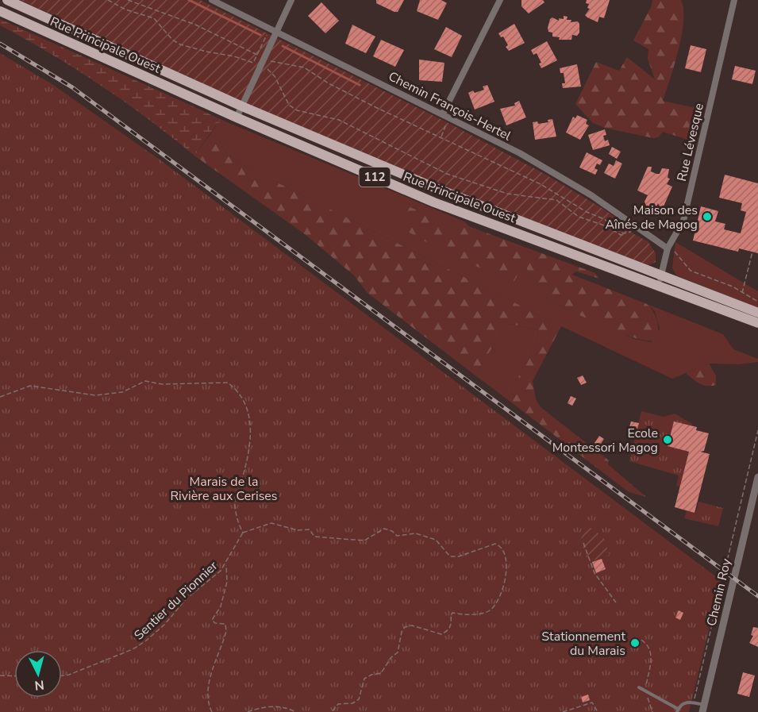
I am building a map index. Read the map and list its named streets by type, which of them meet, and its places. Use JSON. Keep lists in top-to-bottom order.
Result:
{
  "streets": {
    "main road": ["Rue Principale Ouest", "112"],
    "street": ["Chemin François-Hertel", "Rue Lévesque", "Chemin Roy"],
    "path": ["Sentier du Pionnier"]
  },
  "crossings": [
    ["Rue Principale Ouest", "Rue Lévesque"],
    ["Chemin François-Hertel", "Rue Lévesque"]
  ],
  "parks": ["Marais de la Rivière aux Cerises"],
  "places": ["Maison des Aînés de Magog", "Ecole Montessori Magog", "Stationnement du Marais"],
  "north": "bottom"
}
